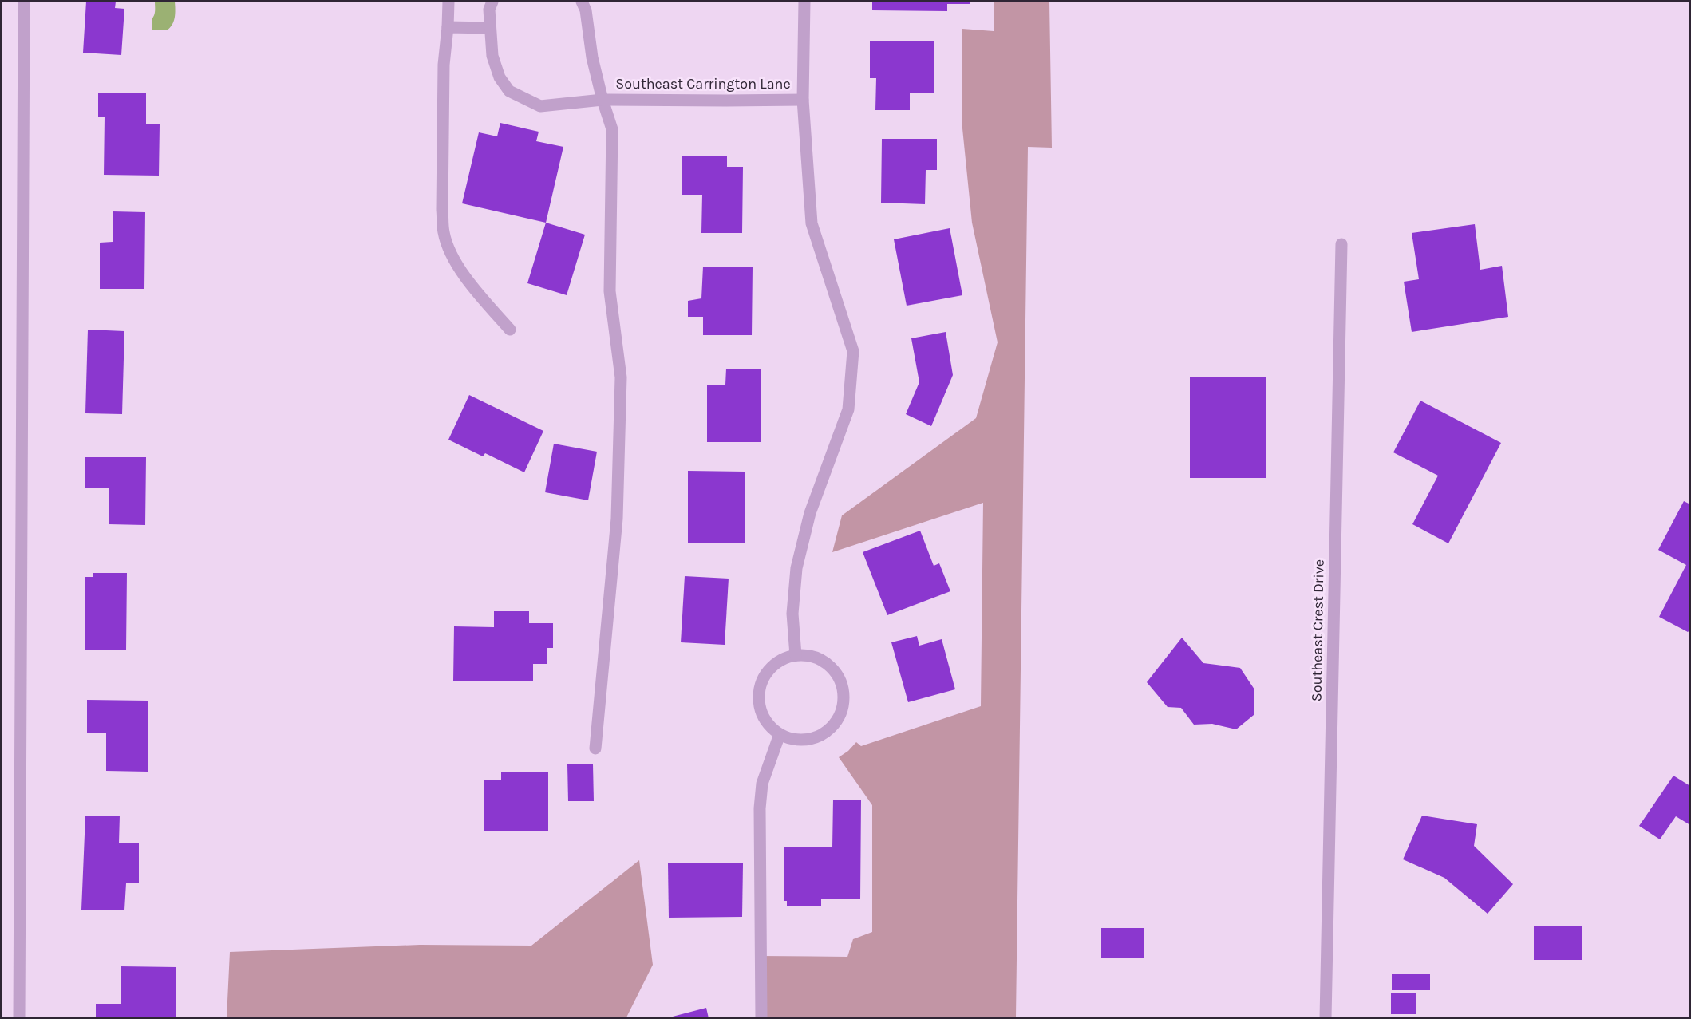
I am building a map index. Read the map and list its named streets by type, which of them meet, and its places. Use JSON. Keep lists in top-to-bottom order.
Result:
{
  "streets": {
    "street": ["Southeast Carrington Lane", "Southeast Crest Drive"]
  }
}
